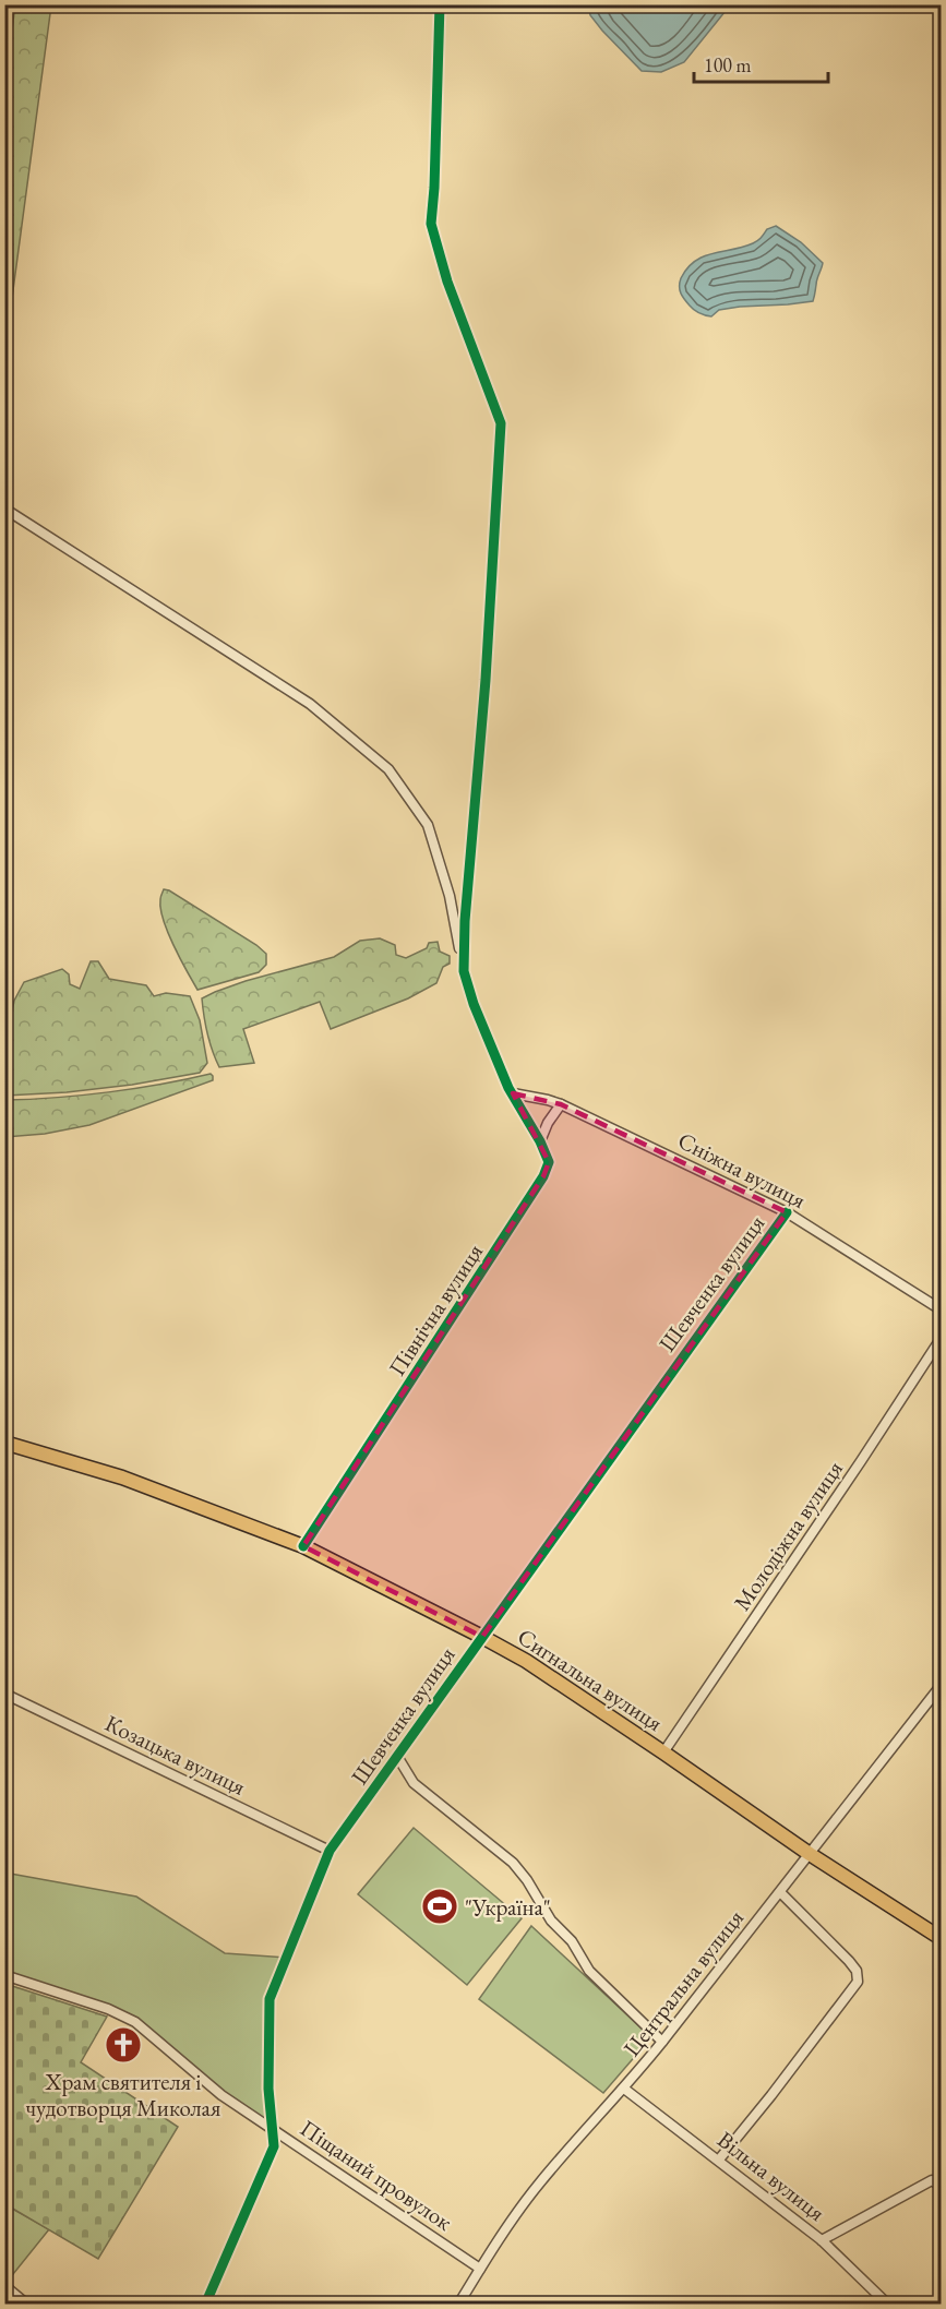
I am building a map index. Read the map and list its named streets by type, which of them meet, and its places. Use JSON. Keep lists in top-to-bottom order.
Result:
{
  "streets": {
    "main road": ["Сигнальна вулиця"],
    "street": [
      "Сніжна вулиця",
      "Шевченка вулиця",
      "Північна вулиця",
      "Молодіжна вулиця",
      "Козацька вулиця",
      "Центральна вулиця",
      "Піщаний провулок",
      "Вільна вулиця"
    ]
  },
  "crossings": [
    ["Сніжна вулиця", "Шевченка вулиця"],
    ["Сніжна вулиця", "Північна вулиця"],
    ["Шевченка вулиця", "Сигнальна вулиця"],
    ["Шевченка вулиця", "Козацька вулиця"],
    ["Шевченка вулиця", "Піщаний провулок"],
    ["Північна вулиця", "Сигнальна вулиця"],
    ["Молодіжна вулиця", "Сигнальна вулиця"],
    ["Сигнальна вулиця", "Центральна вулиця"],
    ["Центральна вулиця", "Піщаний провулок"],
    ["Центральна вулиця", "Вільна вулиця"]
  ],
  "places": {
    "sports": ["\"Україна\""],
    "church": ["Храм святителя і чудотворця Миколая"]
  },
  "scale_bar": "100 m"
}
